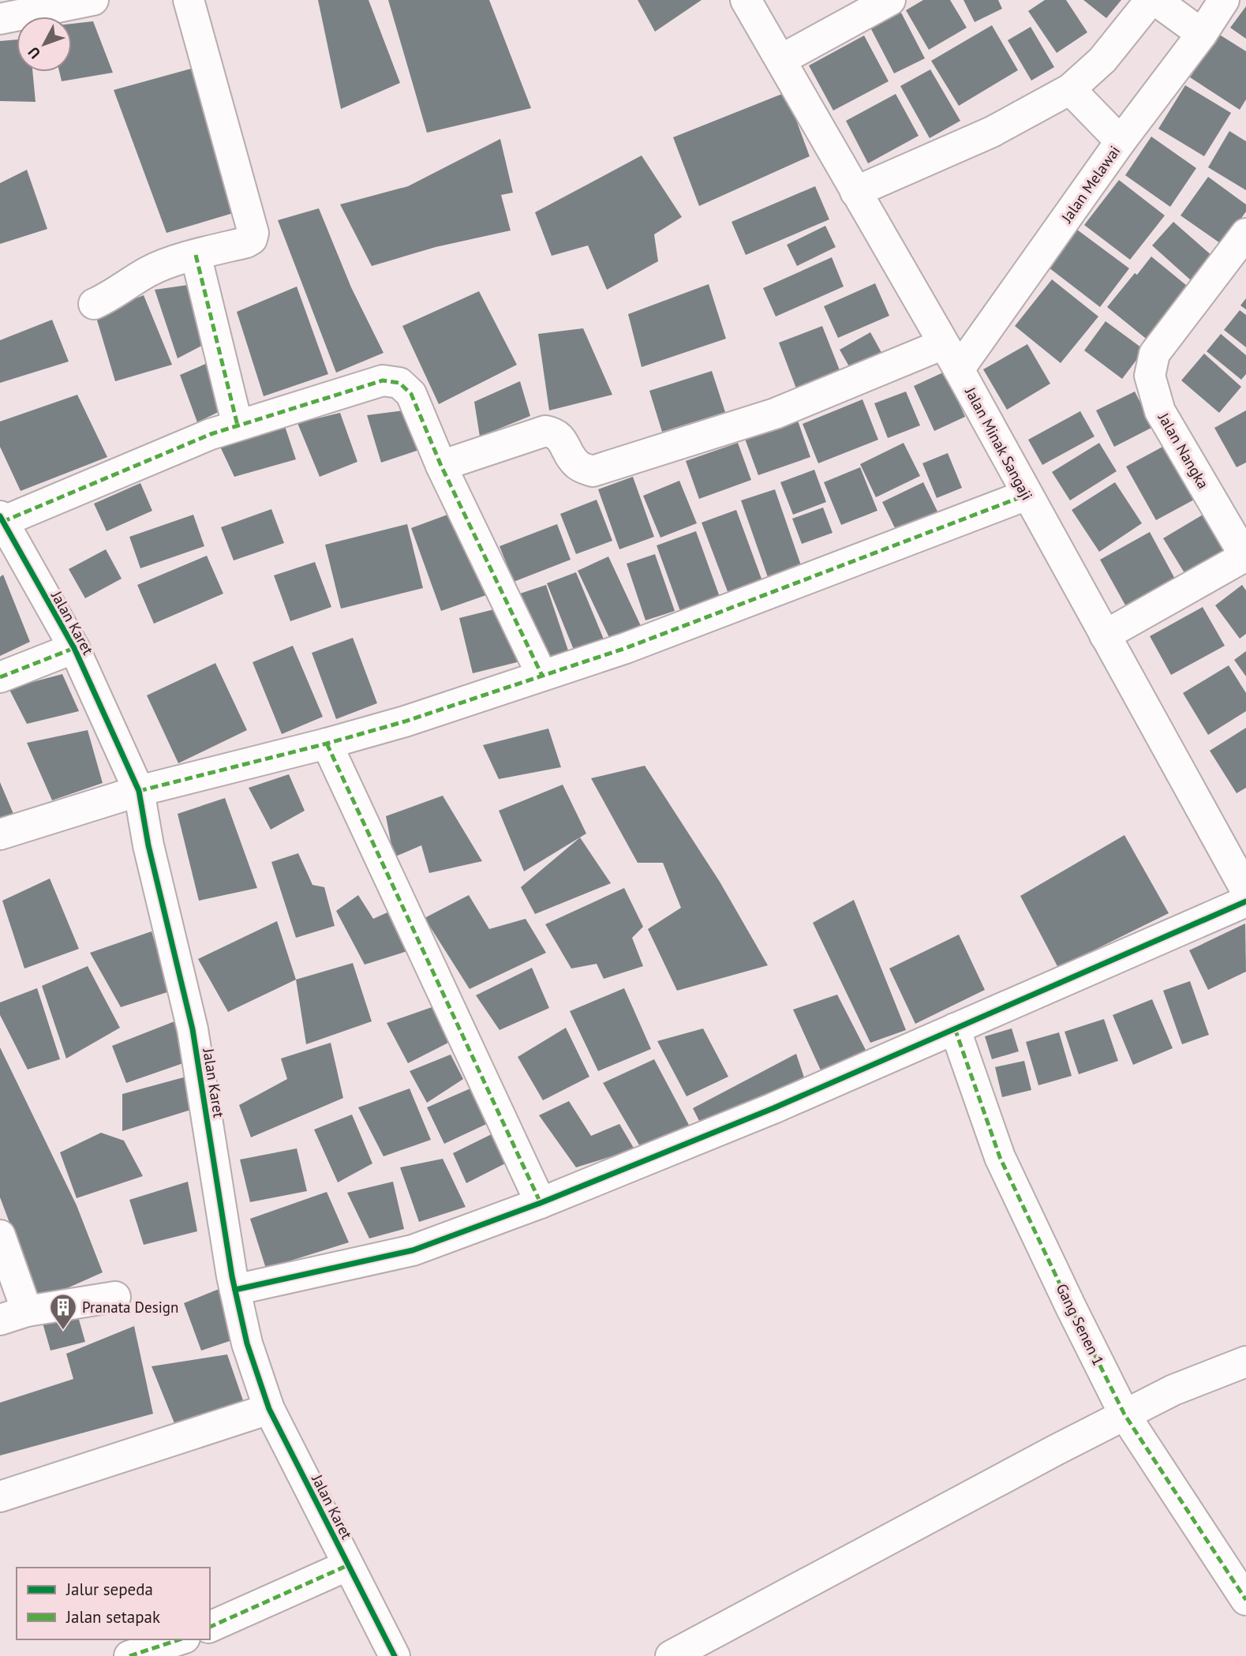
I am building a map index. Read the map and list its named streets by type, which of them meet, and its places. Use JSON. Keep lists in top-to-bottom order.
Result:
{
  "streets": {
    "street": [
      "Jalan Melawai",
      "Jalan Minak Sangaji",
      "Jalan Nangka",
      "Jalan Karet",
      "Gang Senen 1"
    ]
  },
  "crossings": [
    ["Jalan Melawai", "Jalan Minak Sangaji"]
  ],
  "places": {
    "building": ["Pranata Design"]
  },
  "legend": ["Jalur sepeda", "Jalan setapak"],
  "north": "bottom left"
}
